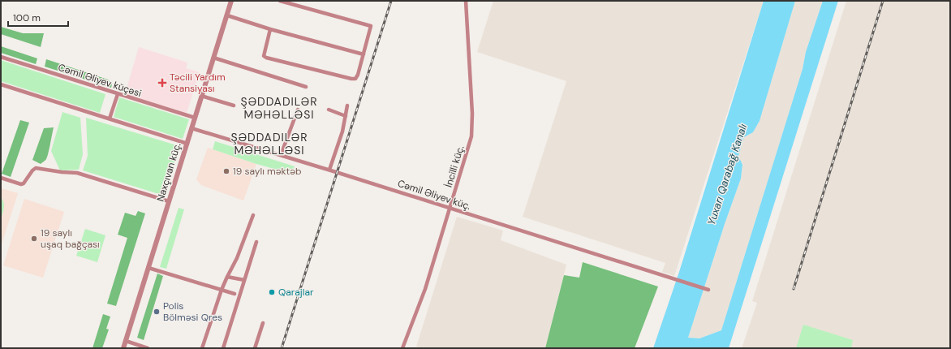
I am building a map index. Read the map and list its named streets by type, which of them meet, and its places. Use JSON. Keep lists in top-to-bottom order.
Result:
{
  "streets": {
    "street": [
      "Cəmil Əliyev küçəsi",
      "İncilli küç.",
      "Naxçıvan küç.",
      "Cəmil Əliyev küç."
    ]
  },
  "crossings": [
    ["Cəmil Əliyev küçəsi", "Naxçıvan küç."],
    ["İncilli küç.", "Cəmil Əliyev küç."],
    ["Naxçıvan küç.", "Cəmil Əliyev küç."]
  ],
  "districts": ["ŞƏDDADILƏR MƏHƏLLƏSI", "ŞƏDDADILƏR MƏHƏLLƏSI"],
  "water": ["Yuxarı Qarabağ Kanalı"],
  "places": {
    "health": ["Təcili Yardım Stansiyası"],
    "other": [
      "19 saylı məktəb",
      "19 saylı uşaq bağçası",
      "Qarajlar",
      "Polis Bölməsi Qres"
    ]
  },
  "scale_bar": "100 m"
}
